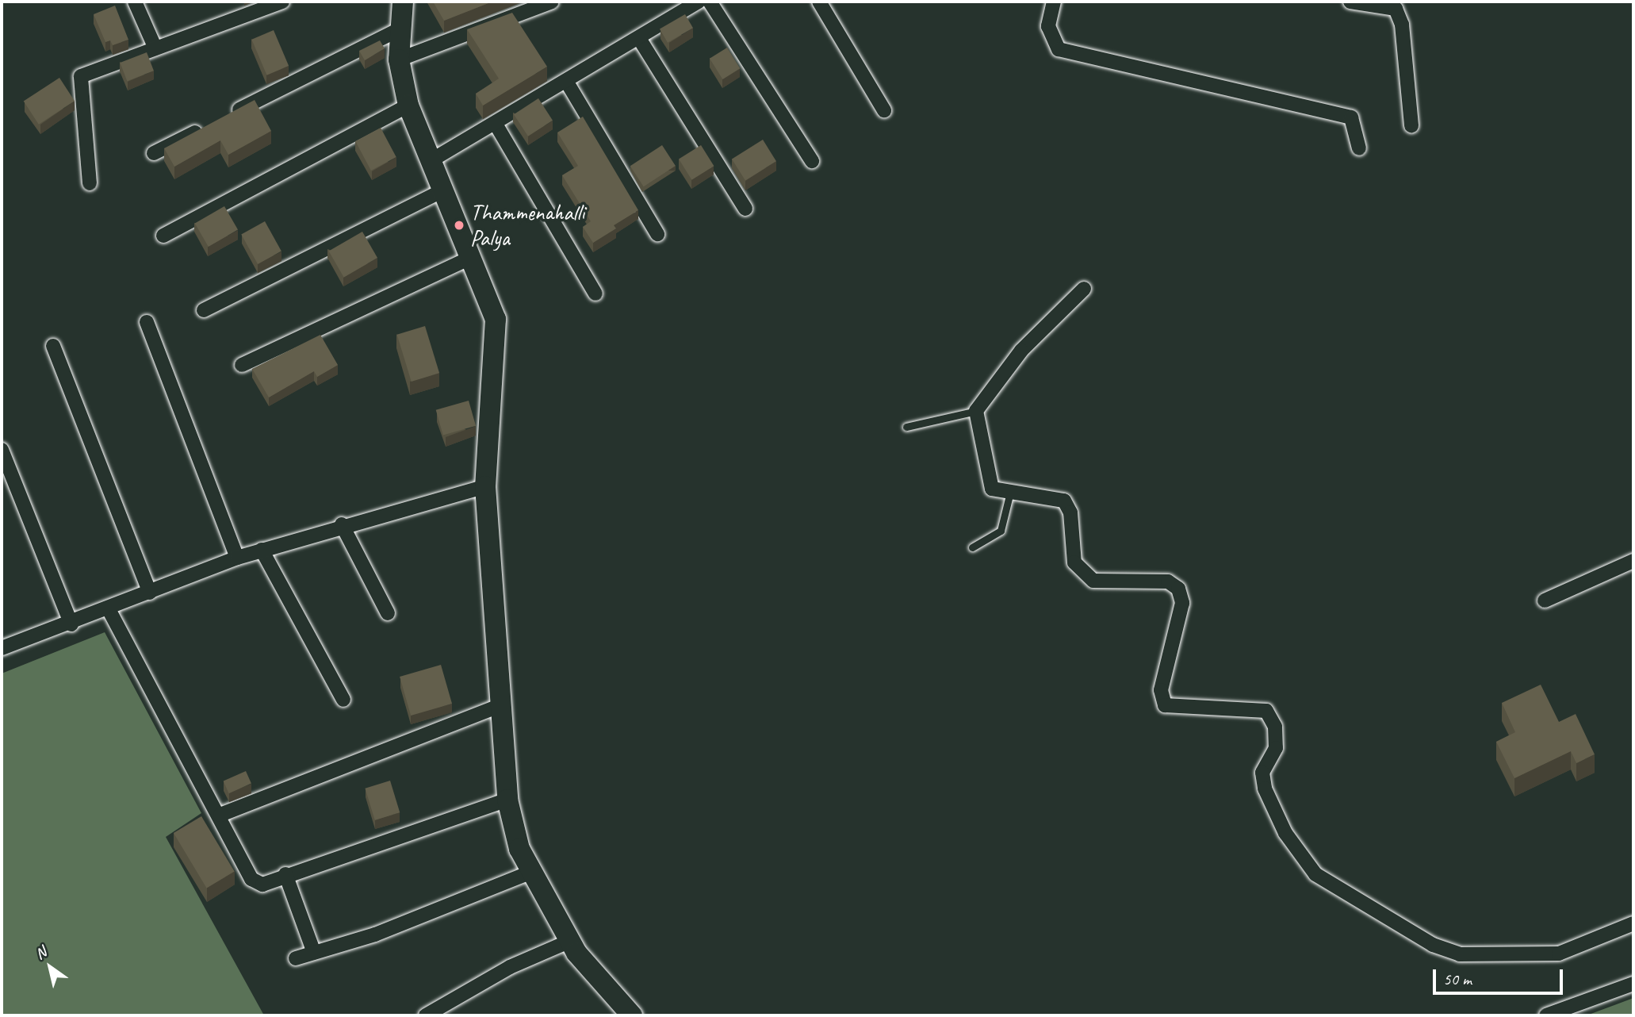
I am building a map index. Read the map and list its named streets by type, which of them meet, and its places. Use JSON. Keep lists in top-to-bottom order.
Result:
{
  "places": ["Thammenahalli Palya"],
  "scale_bar": "50 m",
  "north": "top left"
}
